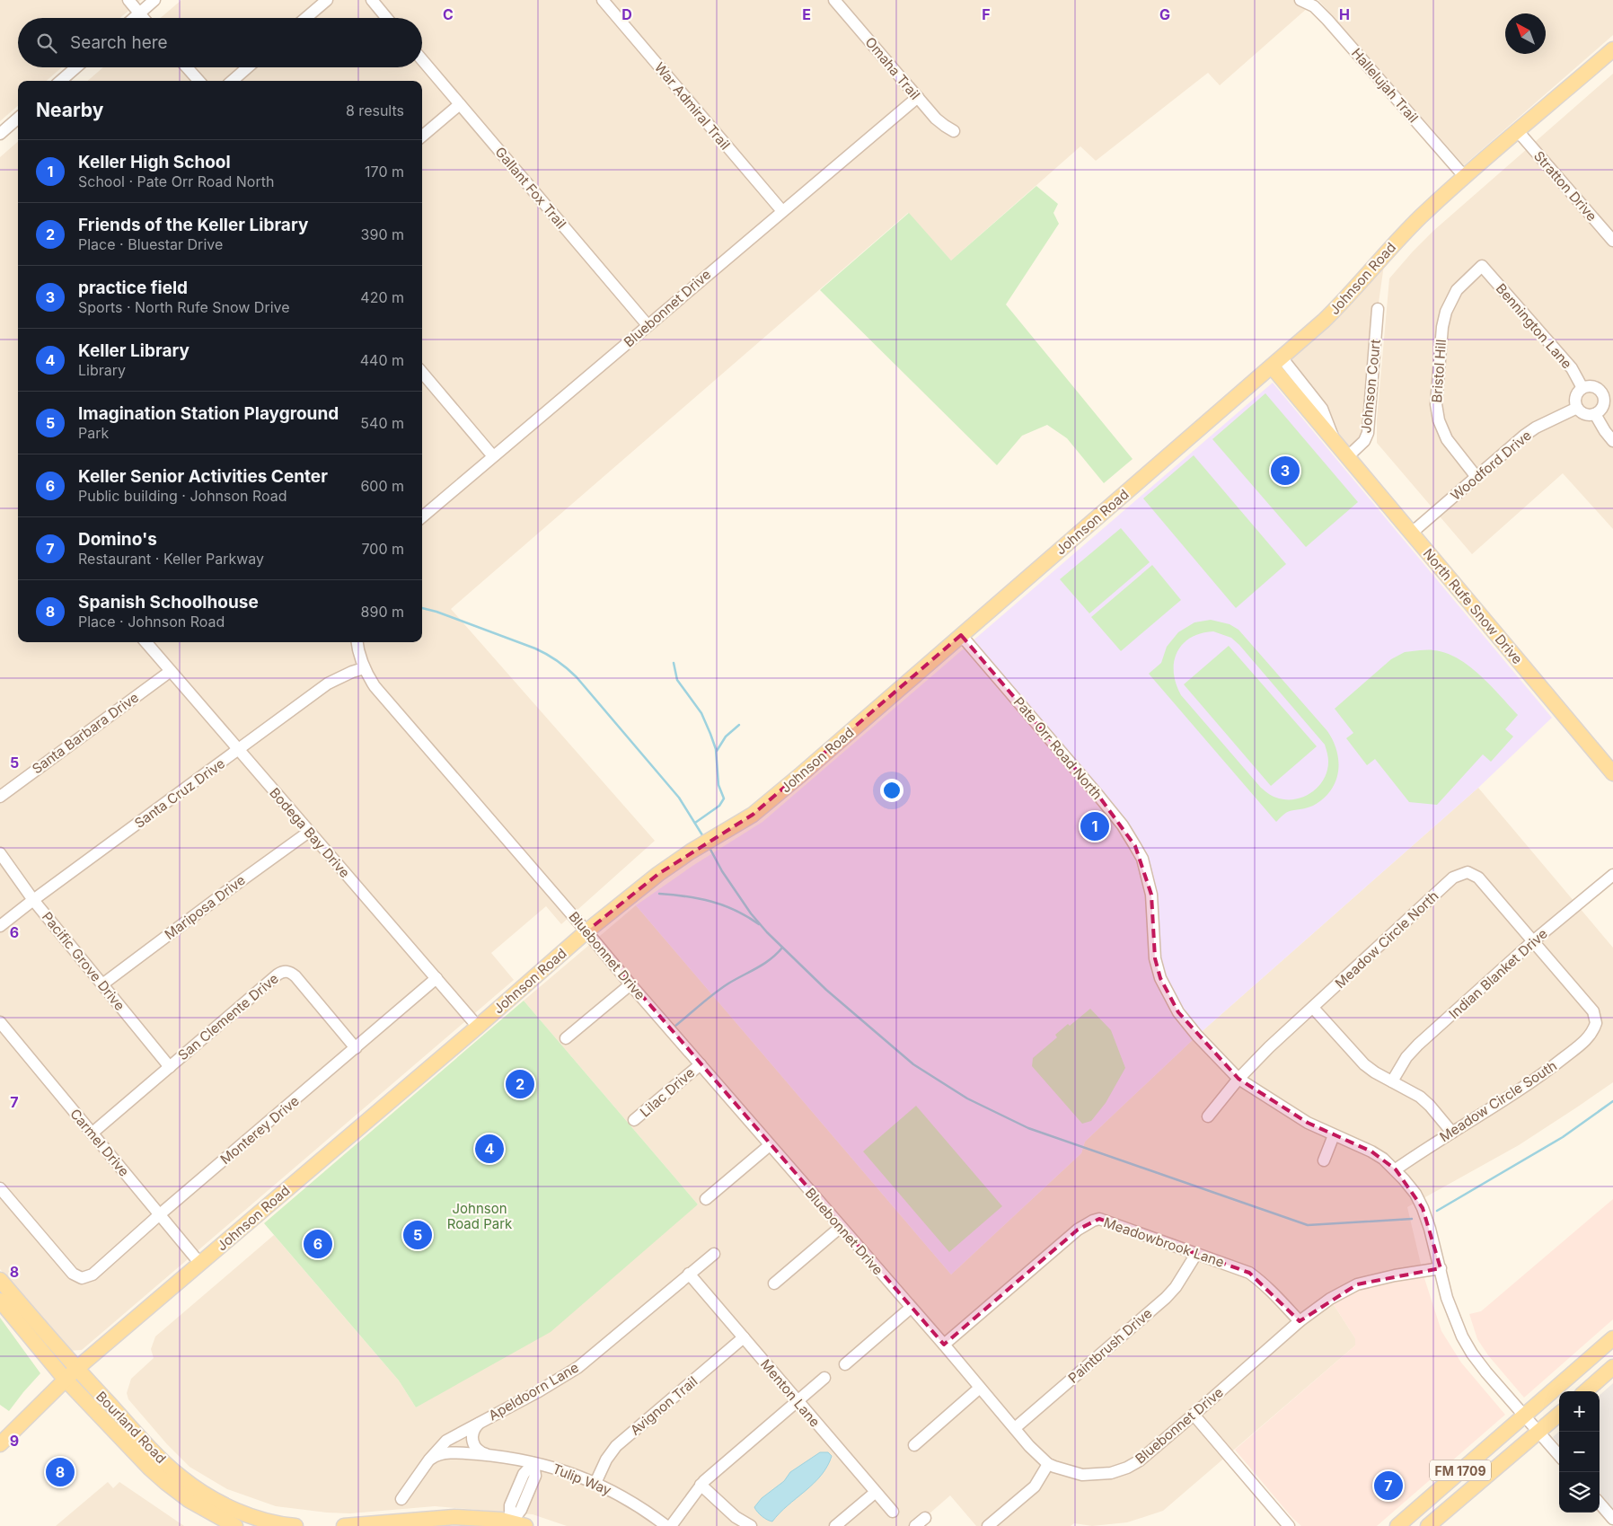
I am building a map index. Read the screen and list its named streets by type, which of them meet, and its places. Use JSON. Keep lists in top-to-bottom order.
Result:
{
  "streets": {
    "main road": [
      "Johnson Road",
      "North Rufe Snow Drive",
      "Bourland Road",
      "FM 1709"
    ],
    "street": [
      "Omaha Trail",
      "Hallelujah Trail",
      "War Admiral Trail",
      "Stratton Drive",
      "Gallant Fox Trail",
      "Bluebonnet Drive",
      "Bennington Lane",
      "Bristol Hill",
      "Johnson Court",
      "Woodford Drive",
      "Santa Barbara Drive",
      "Pate Orr Road North",
      "Santa Cruz Drive",
      "Bodega Bay Drive",
      "Mariposa Drive",
      "Meadow Circle North",
      "Pacific Grove Drive",
      "Indian Blanket Drive",
      "San Clemente Drive",
      "Lilac Drive",
      "Meadow Circle South",
      "Monterey Drive",
      "Carmel Drive",
      "Meadowbrook Lane",
      "Paintbrush Drive",
      "Apeldoorn Lane",
      "Menton Lane",
      "Avignon Trail",
      "Tulip Way"
    ]
  },
  "crossings": [
    ["Omaha Trail", "Bluebonnet Drive"],
    ["Hallelujah Trail", "Johnson Road"],
    ["War Admiral Trail", "Bluebonnet Drive"],
    ["Stratton Drive", "Johnson Road"],
    ["Gallant Fox Trail", "Bluebonnet Drive"],
    ["Johnson Road", "Bluebonnet Drive"],
    ["Johnson Road", "North Rufe Snow Drive"],
    ["Johnson Road", "Pate Orr Road North"],
    ["Johnson Road", "Bodega Bay Drive"],
    ["Johnson Road", "Carmel Drive"],
    ["Johnson Road", "Bourland Road"],
    ["Bluebonnet Drive", "Pate Orr Road North"],
    ["Bluebonnet Drive", "Santa Cruz Drive"],
    ["Bluebonnet Drive", "Lilac Drive"],
    ["Bluebonnet Drive", "Meadowbrook Lane"],
    ["Bluebonnet Drive", "Paintbrush Drive"],
    ["Bennington Lane", "Bristol Hill"],
    ["Bennington Lane", "Woodford Drive"],
    ["Bristol Hill", "Woodford Drive"],
    ["Johnson Court", "North Rufe Snow Drive"],
    ["Woodford Drive", "North Rufe Snow Drive"],
    ["Santa Barbara Drive", "Bodega Bay Drive"],
    ["Pate Orr Road North", "Meadow Circle North"],
    ["Pate Orr Road North", "Meadow Circle South"],
    ["Pate Orr Road North", "FM 1709"],
    ["Santa Cruz Drive", "Bodega Bay Drive"],
    ["Santa Cruz Drive", "Pacific Grove Drive"],
    ["Bodega Bay Drive", "Mariposa Drive"],
    ["Bodega Bay Drive", "Monterey Drive"],
    ["Mariposa Drive", "Pacific Grove Drive"],
    ["Meadow Circle North", "Indian Blanket Drive"],
    ["Meadow Circle North", "Meadow Circle South"],
    ["Pacific Grove Drive", "San Clemente Drive"],
    ["Indian Blanket Drive", "Meadow Circle South"],
    ["San Clemente Drive", "Monterey Drive"],
    ["San Clemente Drive", "Carmel Drive"],
    ["Monterey Drive", "Carmel Drive"],
    ["Meadowbrook Lane", "Paintbrush Drive"],
    ["Apeldoorn Lane", "Menton Lane"],
    ["Apeldoorn Lane", "Tulip Way"],
    ["Menton Lane", "Avignon Trail"],
    ["Avignon Trail", "Tulip Way"]
  ],
  "parks": ["Johnson Road Park"],
  "north": "top left",
  "page": {
    "search": "Search here",
    "heading": ["Nearby", "8 results"],
    "list": [
      {
        "mark": "1",
        "name": "Keller High School",
        "note": "School · Pate Orr Road North",
        "value": "170 m"
      },
      {
        "mark": "2",
        "name": "Friends of the Keller Library",
        "note": "Place · Bluestar Drive",
        "value": "390 m"
      },
      {
        "mark": "3",
        "name": "practice field",
        "note": "Sports · North Rufe Snow Drive",
        "value": "420 m"
      },
      {
        "mark": "4",
        "name": "Keller Library",
        "note": "Library",
        "value": "440 m"
      },
      {
        "mark": "5",
        "name": "Imagination Station Playground",
        "note": "Park",
        "value": "540 m"
      },
      {
        "mark": "6",
        "name": "Keller Senior Activities Center",
        "note": "Public building · Johnson Road",
        "value": "600 m"
      },
      {
        "mark": "7",
        "name": "Domino's",
        "note": "Restaurant · Keller Parkway",
        "value": "700 m"
      },
      {
        "mark": "8",
        "name": "Spanish Schoolhouse",
        "note": "Place · Johnson Road",
        "value": "890 m"
      }
    ],
    "pins": [
      "3",
      "1",
      "2",
      "4",
      "5",
      "6",
      "8",
      "7"
    ],
    "map_buttons": ["+", "−"]
  },
  "grid": {
    "columns": [
      "C",
      "D",
      "E",
      "F",
      "G",
      "H"
    ],
    "rows": [
      "5",
      "6",
      "7",
      "8",
      "9"
    ]
  }
}
